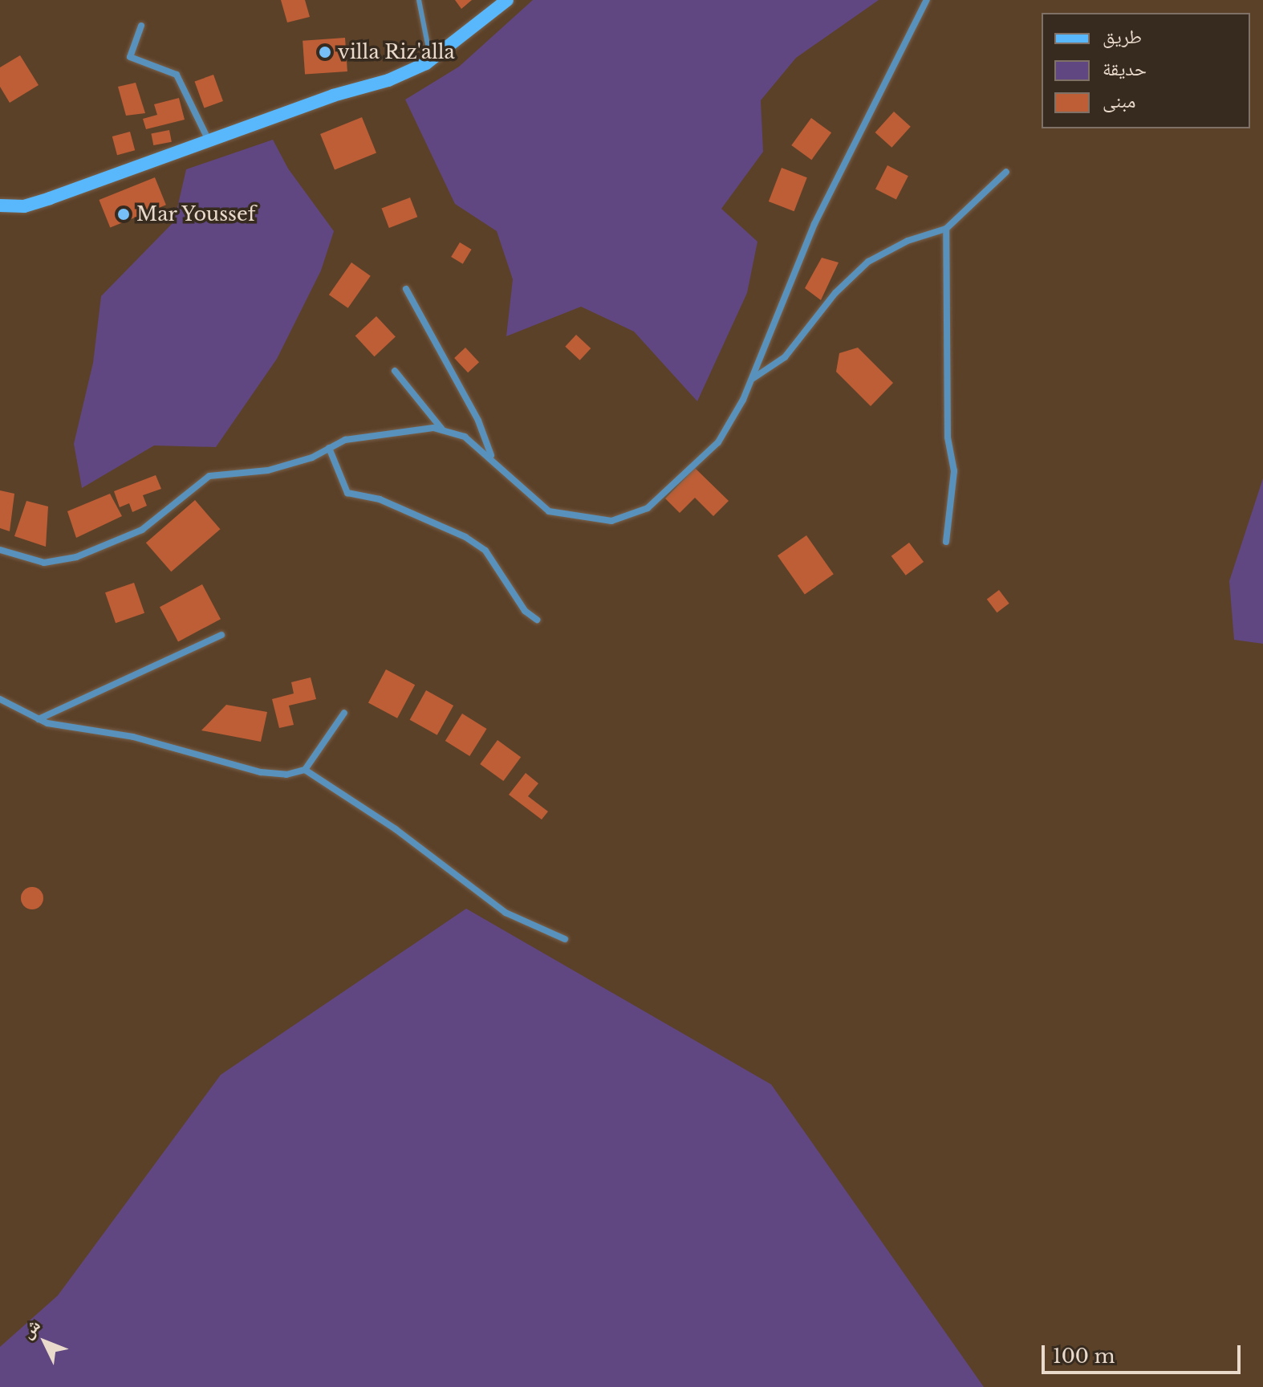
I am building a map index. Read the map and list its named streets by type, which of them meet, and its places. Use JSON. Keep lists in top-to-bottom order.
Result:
{
  "places": ["villa Riz'alla", "Mar Youssef"],
  "legend": ["طريق", "حديقة", "مبنى"],
  "scale_bar": "100 m",
  "north": "top left"
}
